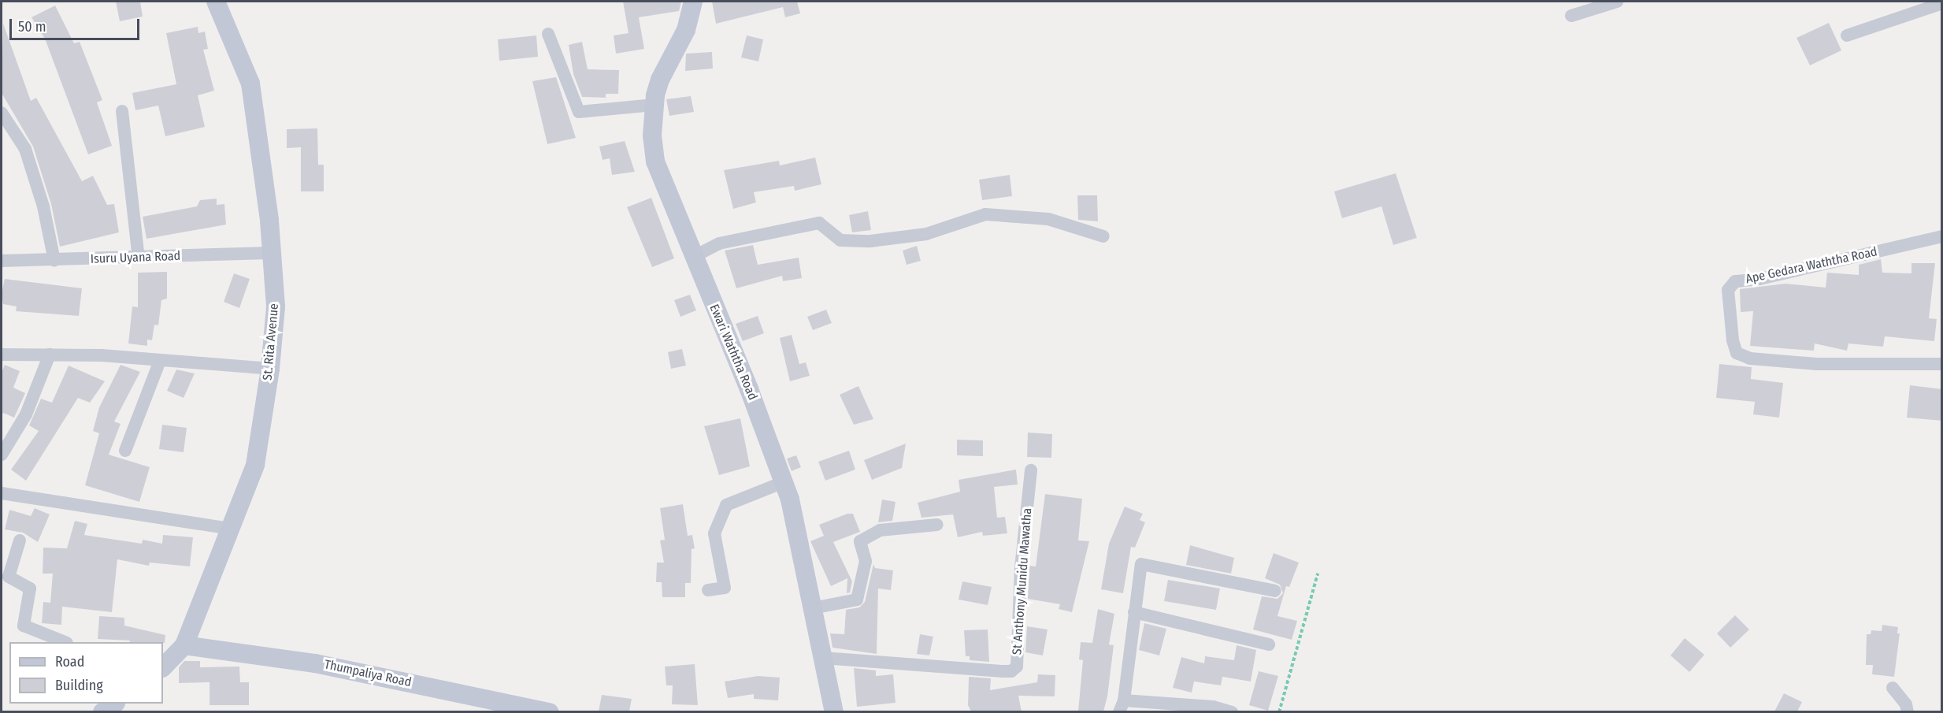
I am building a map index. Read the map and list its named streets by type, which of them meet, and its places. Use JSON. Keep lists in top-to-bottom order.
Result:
{
  "streets": {
    "street": [
      "Isuru Uyana Road",
      "Ape Gedara Waththa Road",
      "St. Rita Avenue",
      "Ewari Waththa Road",
      "St Anthony Munidu Mawatha",
      "Thumpaliya Road"
    ]
  },
  "crossings": [
    ["Isuru Uyana Road", "St. Rita Avenue"],
    ["St. Rita Avenue", "Thumpaliya Road"],
    ["Ewari Waththa Road", "St Anthony Munidu Mawatha"]
  ],
  "legend": ["Road", "Building"],
  "scale_bar": "50 m"
}
